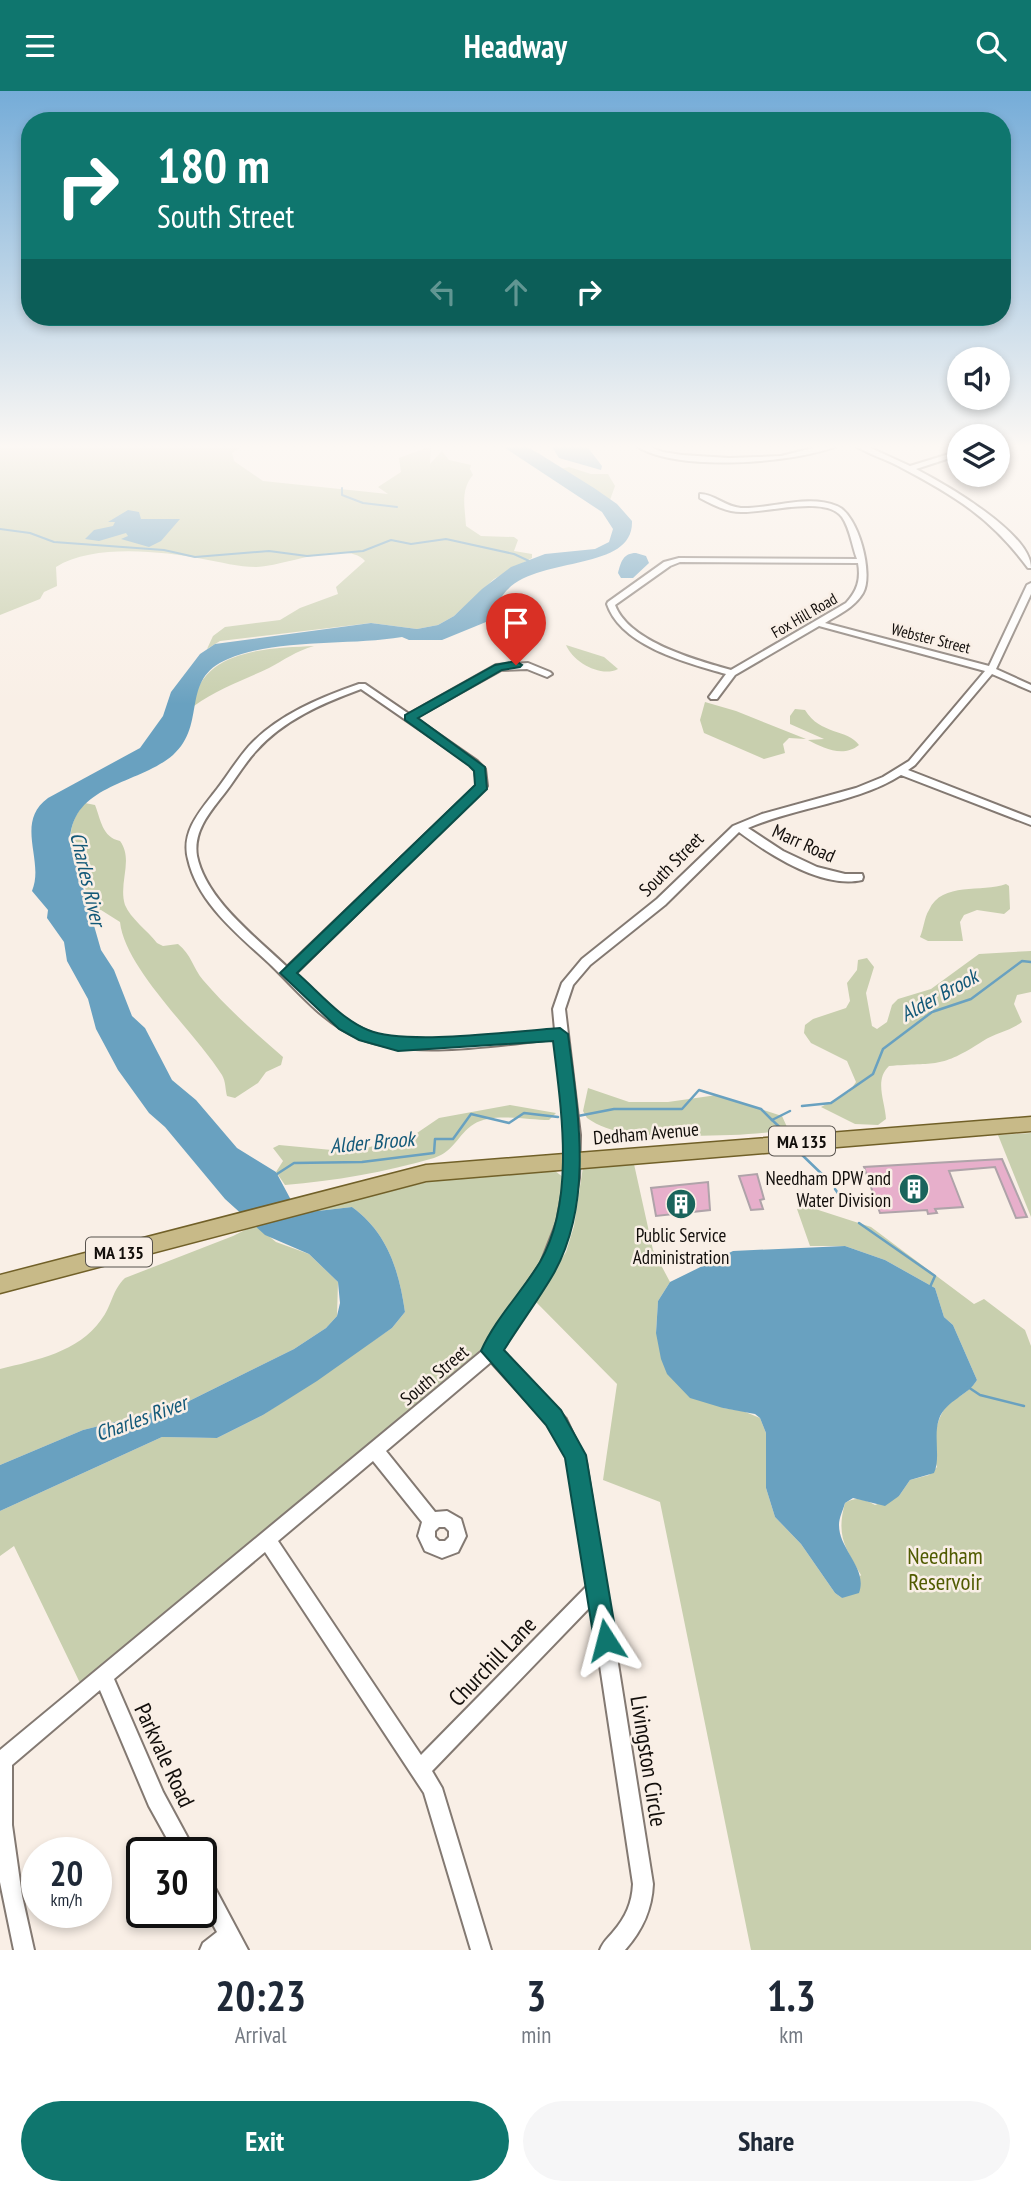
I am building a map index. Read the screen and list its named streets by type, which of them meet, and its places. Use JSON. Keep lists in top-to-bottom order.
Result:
{
  "streets": {
    "main road": ["Dedham Avenue", "MA 135"],
    "street": [
      "Fox Hill Road",
      "Webster Street",
      "Marr Road",
      "South Street",
      "Churchill Lane",
      "Parkvale Road",
      "Livingston Circle"
    ]
  },
  "crossings": [
    ["Fox Hill Road", "Webster Street"],
    ["Webster Street", "South Street"],
    ["Marr Road", "South Street"],
    ["South Street", "Dedham Avenue"],
    ["South Street", "Parkvale Road"],
    ["South Street", "Livingston Circle"],
    ["Churchill Lane", "Livingston Circle"]
  ],
  "water": ["Charles River", "Alder Brook"],
  "parks": ["Needham Reservoir"],
  "places": {
    "building": ["Needham DPW and Water Division", "Public Service Administration"]
  },
  "page": {
    "header": "Headway",
    "turn": ["180 m", "South Street"],
    "speed": "20 km/h",
    "limit": "30",
    "eta": [
      "20:23",
      "Arrival",
      "3",
      "min",
      "1.3",
      "km"
    ],
    "buttons": ["Exit", "Share"]
  }
}
